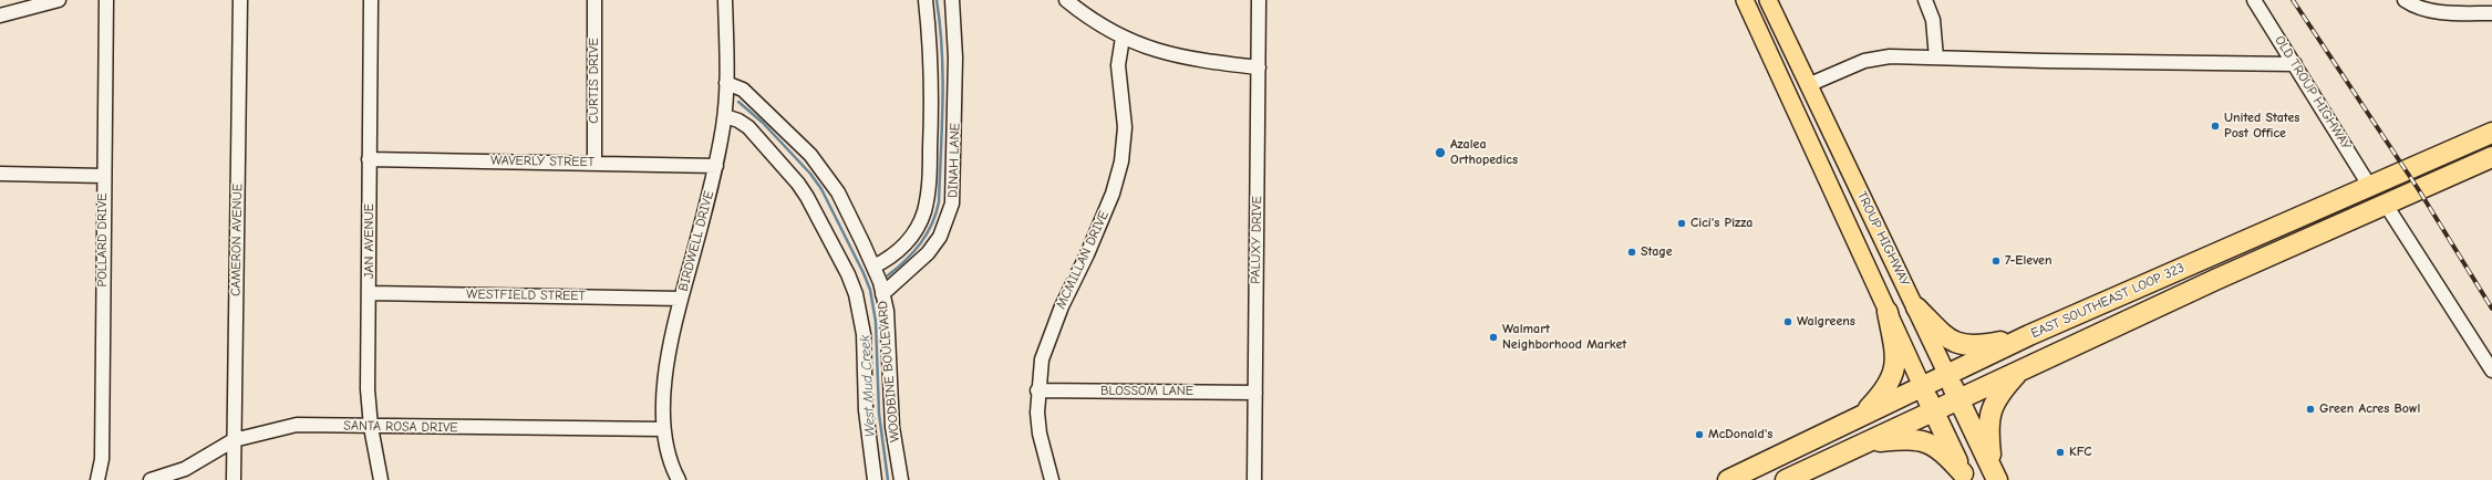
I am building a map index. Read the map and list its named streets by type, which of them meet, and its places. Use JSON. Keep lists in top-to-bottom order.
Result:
{
  "streets": {
    "highway": ["TROUP HIGHWAY", "EAST SOUTHEAST LOOP 323"],
    "street": [
      "CURTIS DRIVE",
      "OLD TROUP HIGHWAY",
      "DINAH LANE",
      "WAVERLY STREET",
      "POLLARD DRIVE",
      "CAMERON AVENUE",
      "PALUXY DRIVE",
      "JAN AVENUE",
      "BIRDWELL DRIVE",
      "MCMILLAN DRIVE",
      "WESTFIELD STREET",
      "WOODBINE BOULEVARD",
      "BLOSSOM LANE",
      "SANTA ROSA DRIVE"
    ]
  },
  "crossings": [
    ["CURTIS DRIVE", "WAVERLY STREET"],
    ["OLD TROUP HIGHWAY", "EAST SOUTHEAST LOOP 323"],
    ["DINAH LANE", "WOODBINE BOULEVARD"],
    ["WAVERLY STREET", "JAN AVENUE"],
    ["WAVERLY STREET", "BIRDWELL DRIVE"],
    ["TROUP HIGHWAY", "EAST SOUTHEAST LOOP 323"],
    ["CAMERON AVENUE", "SANTA ROSA DRIVE"],
    ["PALUXY DRIVE", "BLOSSOM LANE"],
    ["JAN AVENUE", "WESTFIELD STREET"],
    ["JAN AVENUE", "SANTA ROSA DRIVE"],
    ["BIRDWELL DRIVE", "WESTFIELD STREET"],
    ["BIRDWELL DRIVE", "WOODBINE BOULEVARD"],
    ["BIRDWELL DRIVE", "SANTA ROSA DRIVE"],
    ["MCMILLAN DRIVE", "BLOSSOM LANE"]
  ],
  "water": ["West Mud Creek"],
  "places": [
    "United States Post Office",
    "Azalea Orthopedics",
    "Cici's Pizza",
    "Stage",
    "7-Eleven",
    "Walgreens",
    "Walmart Neighborhood Market",
    "Green Acres Bowl",
    "McDonald's",
    "KFC"
  ]
}
